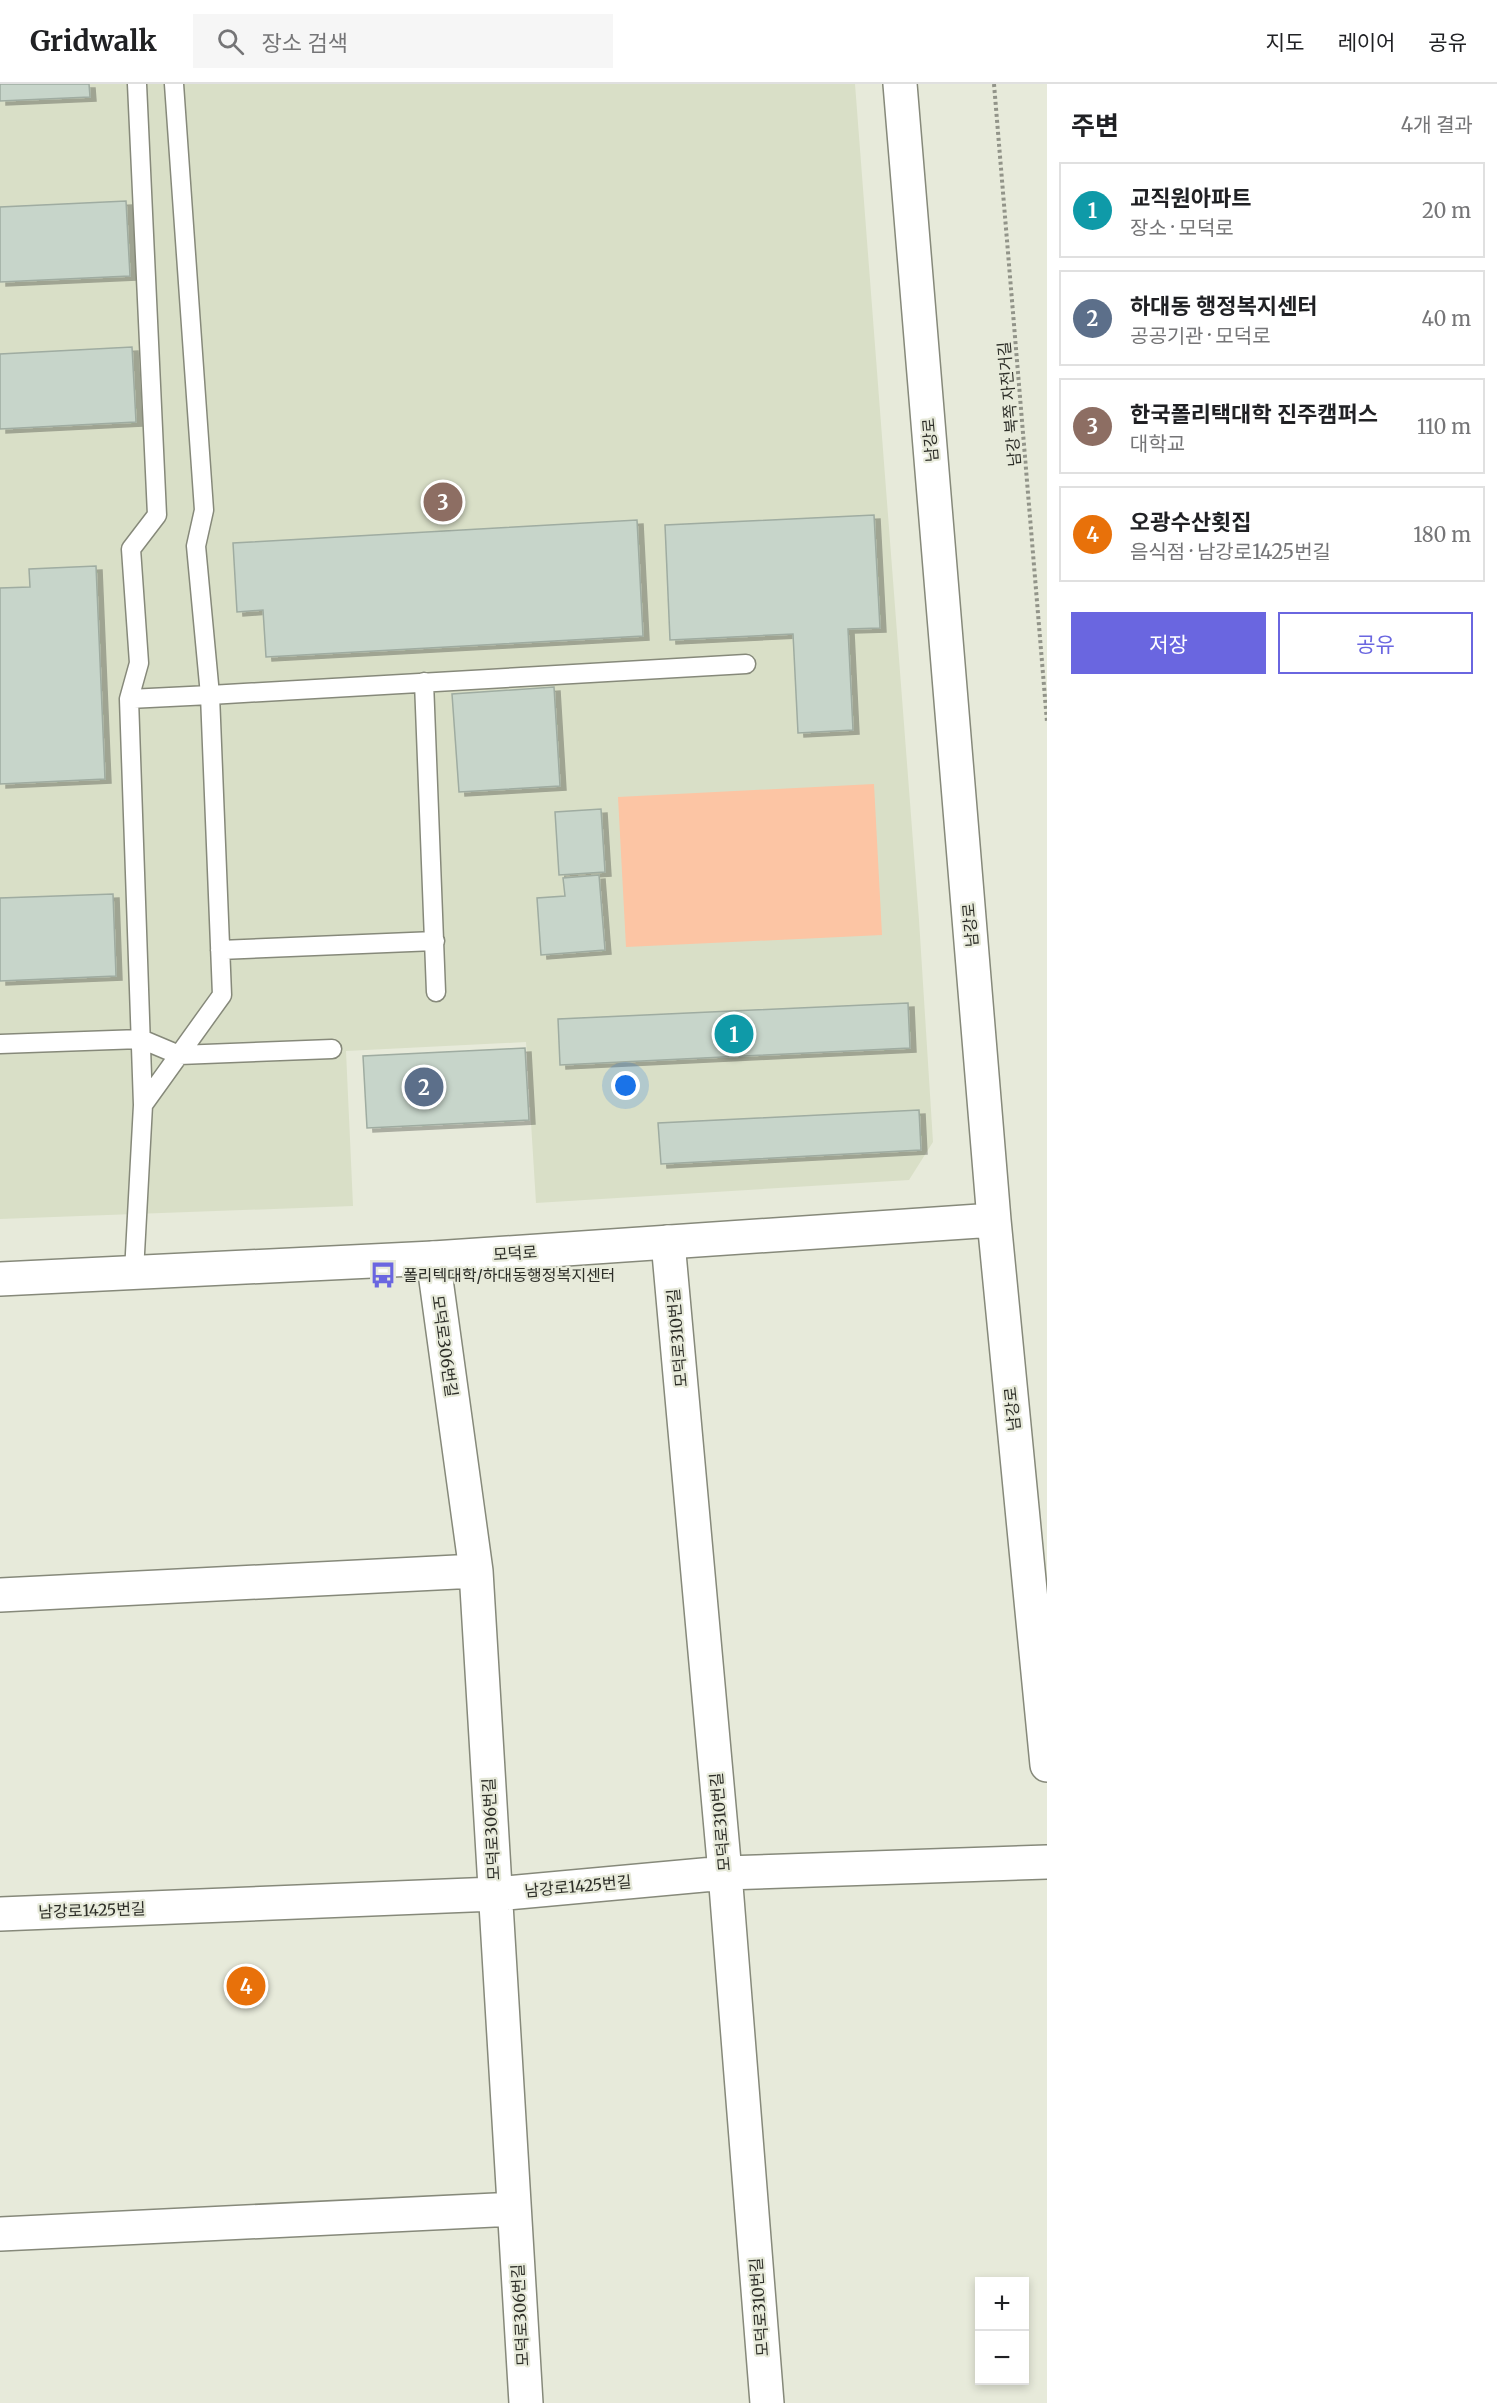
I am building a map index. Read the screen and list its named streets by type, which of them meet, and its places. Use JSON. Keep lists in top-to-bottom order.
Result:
{
  "streets": {
    "street": [
      "남강로",
      "모덕로",
      "모덕로310번길",
      "모덕로306번길",
      "남강로1425번길"
    ],
    "path": ["남강 북쪽 자전거길"]
  },
  "crossings": [
    ["남강로", "모덕로"],
    ["모덕로", "모덕로310번길"],
    ["모덕로", "모덕로306번길"],
    ["모덕로310번길", "남강로1425번길"],
    ["모덕로306번길", "남강로1425번길"]
  ],
  "places": {
    "bus stop": ["폴리텍대학/하대동행정복지센터"]
  },
  "page": {
    "header": "Gridwalk",
    "search": "장소 검색",
    "nav": ["지도", "레이어", "공유"],
    "heading": ["주변", "4개 결과"],
    "list": [
      {
        "mark": "1",
        "name": "교직원아파트",
        "note": "장소 · 모덕로",
        "value": "20 m"
      },
      {
        "mark": "2",
        "name": "하대동 행정복지센터",
        "note": "공공기관 · 모덕로",
        "value": "40 m"
      },
      {
        "mark": "3",
        "name": "한국폴리택대학 진주캠퍼스",
        "note": "대학교",
        "value": "110 m"
      },
      {
        "mark": "4",
        "name": "오광수산횟집",
        "note": "음식점 · 남강로1425번길",
        "value": "180 m"
      }
    ],
    "pins": [
      "3",
      "1",
      "2",
      "4"
    ],
    "buttons": ["저장", "공유"],
    "map_buttons": ["+", "−"]
  }
}
